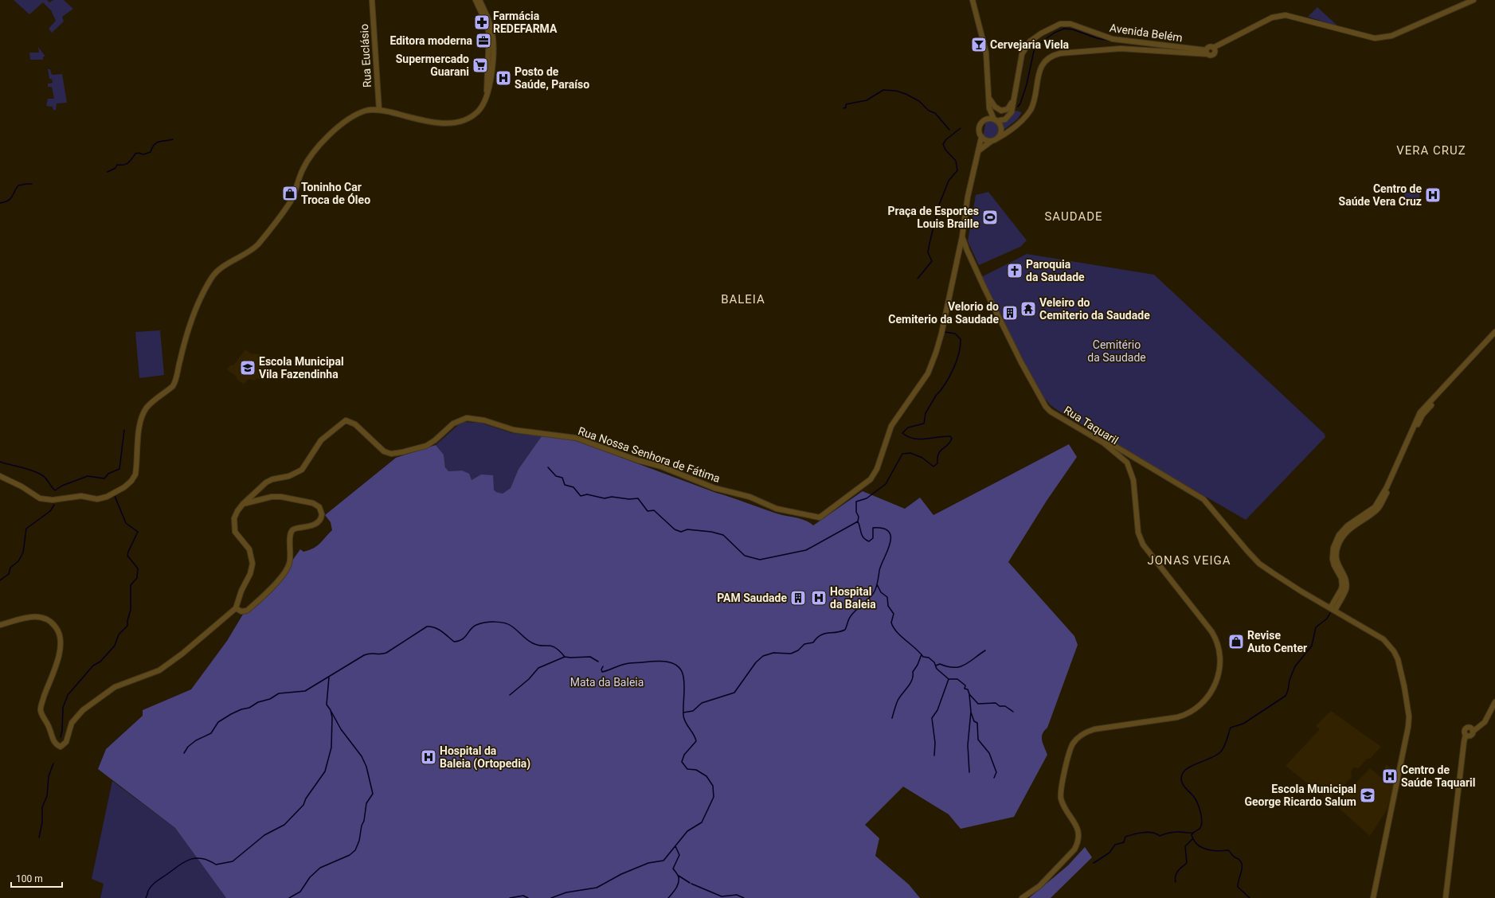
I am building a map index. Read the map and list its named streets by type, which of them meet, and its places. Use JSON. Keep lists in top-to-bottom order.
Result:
{
  "streets": {
    "street": [
      "Avenida Belém",
      "Rua Euclásio",
      "Rua Taquaril",
      "Rua Nossa Senhora de Fátima"
    ]
  },
  "districts": [
    "VERA CRUZ",
    "SAUDADE",
    "BALEIA",
    "JONAS VEIGA"
  ],
  "parks": ["Cemitério da Saudade", "Mata da Baleia"],
  "places": {
    "pharmacy": ["Farmácia REDEFARMA"],
    "office": ["Editora moderna"],
    "bar": ["Cervejaria Viela"],
    "supermarket": ["Supermercado Guarani"],
    "hospital": [
      "Posto de Saúde, Paraíso",
      "Centro de Saúde Vera Cruz",
      "Hospital da Baleia",
      "Hospital da Baleia (Ortopedia)",
      "Centro de Saúde Taquaril"
    ],
    "shop": ["Toninho Car Troca de Óleo", "Revise Auto Center"],
    "sports": ["Praça de Esportes Louis Braille"],
    "church": ["Paroquia da Saudade"],
    "temple": ["Veleiro do Cemiterio da Saudade"],
    "building": ["Velorio do Cemiterio da Saudade", "PAM Saudade"],
    "school or university": ["Escola Municipal Vila Fazendinha", "Escola Municipal George Ricardo Salum"]
  },
  "scale_bar": "100 m"
}
